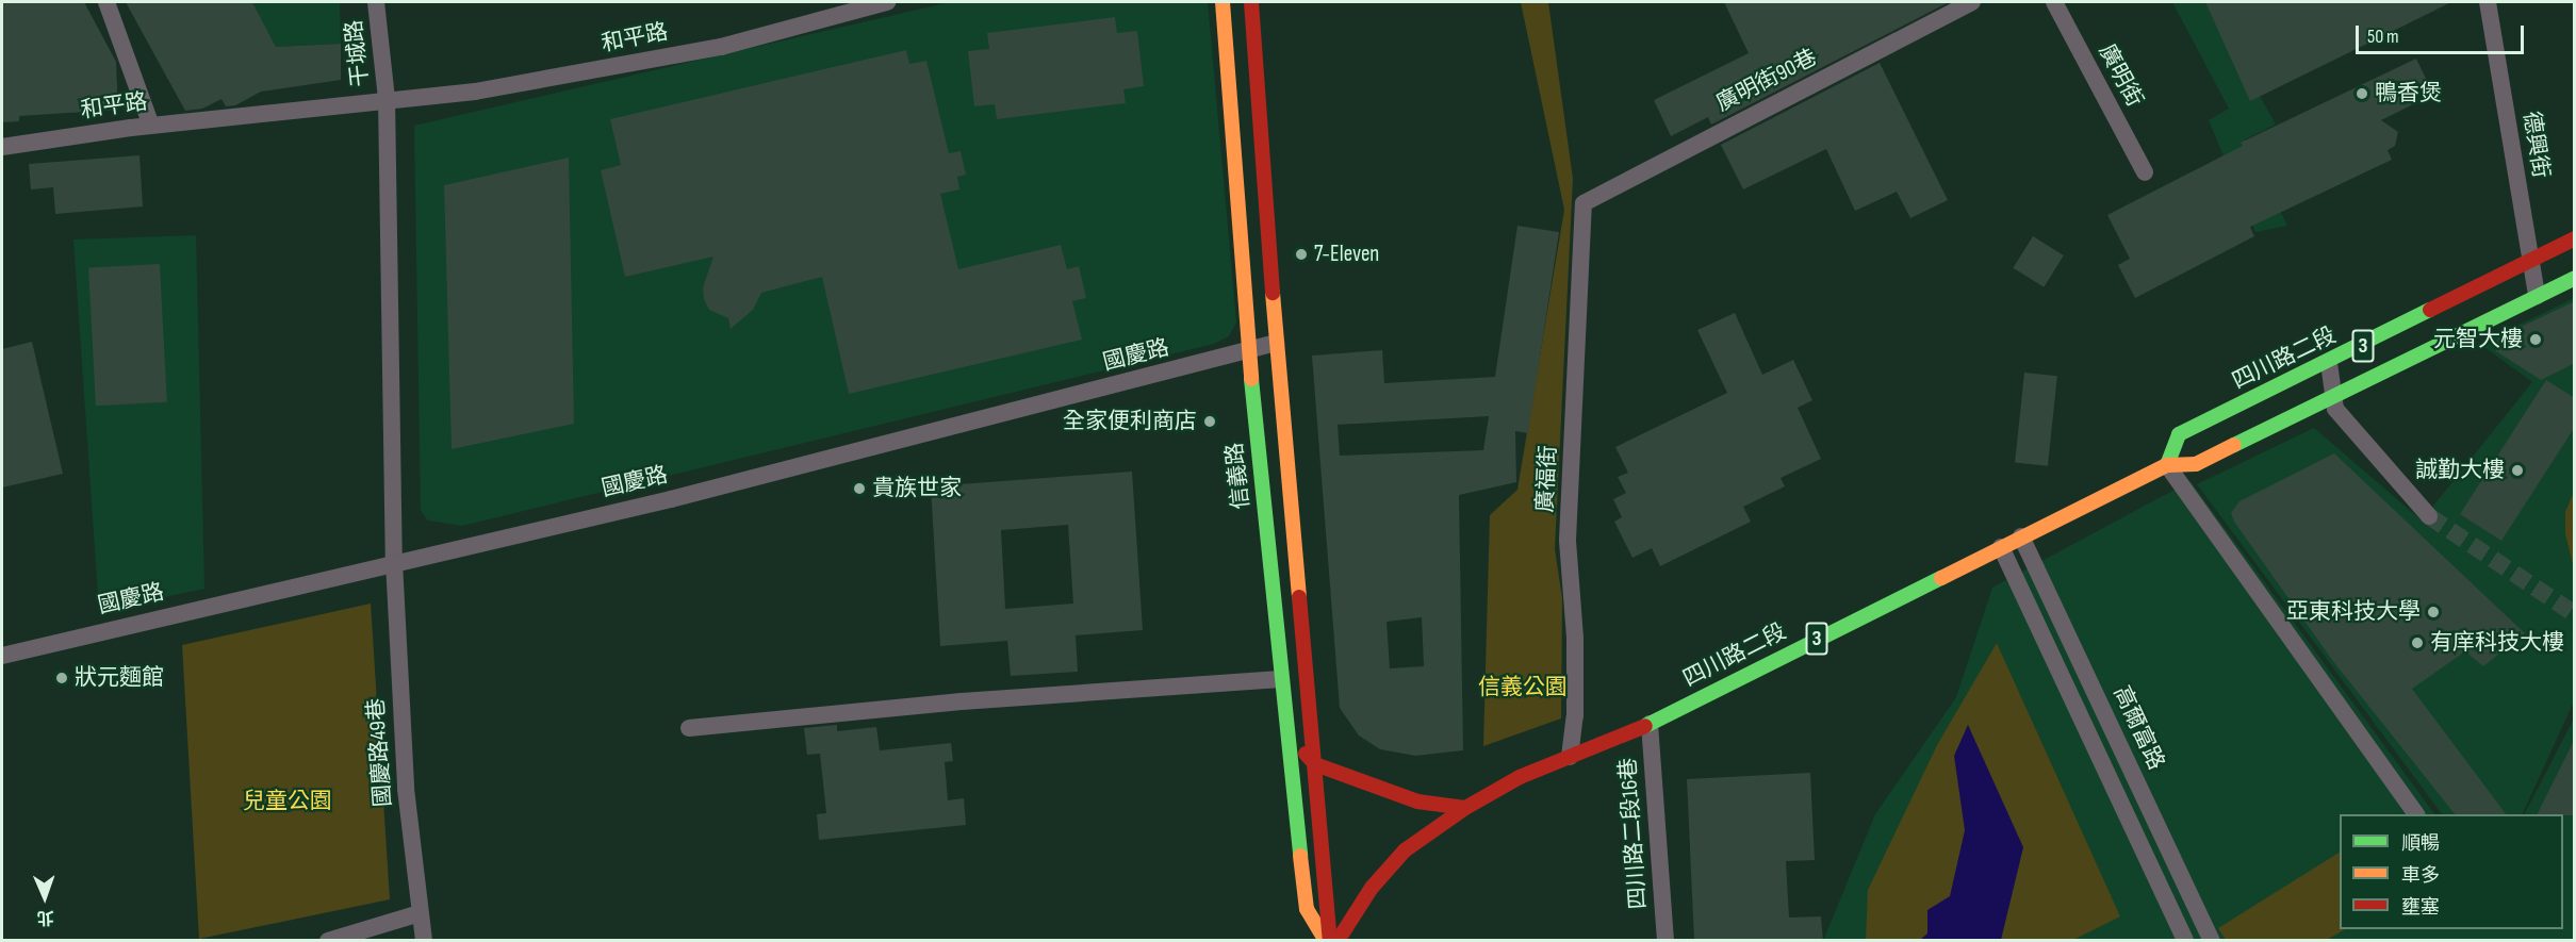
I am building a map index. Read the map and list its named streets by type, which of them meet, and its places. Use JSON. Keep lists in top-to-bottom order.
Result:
{
  "streets": {
    "street": [
      "和平路",
      "干城路",
      "廣明街",
      "廣明街90巷",
      "德興街",
      "3",
      "國慶路",
      "四川路二段",
      "信義路",
      "廣福街",
      "高爾富路",
      "國慶路49巷",
      "四川路二段16巷"
    ]
  },
  "crossings": [
    ["和平路", "干城路"],
    ["廣明街90巷", "廣福街"],
    ["德興街", "四川路二段"],
    ["國慶路", "信義路"],
    ["國慶路", "國慶路49巷"],
    ["四川路二段", "廣福街"],
    ["四川路二段", "高爾富路"],
    ["四川路二段", "四川路二段16巷"]
  ],
  "parks": ["信義公園", "兒童公園"],
  "places": [
    "鴨香煲",
    "7-Eleven",
    "元智大樓",
    "全家便利商店",
    "誠勤大樓",
    "貴族世家",
    "亞東科技大學",
    "有庠科技大樓",
    "狀元麵館"
  ],
  "legend": ["順暢", "車多", "壅塞"],
  "scale_bar": "50 m",
  "north": "bottom"
}
